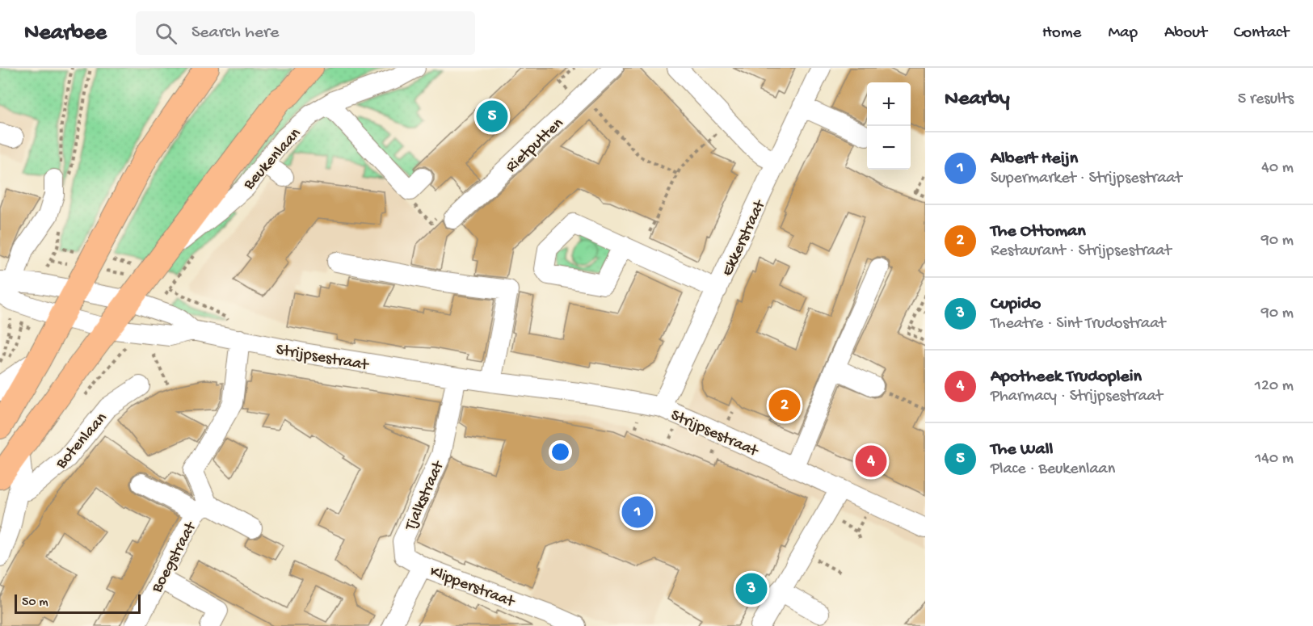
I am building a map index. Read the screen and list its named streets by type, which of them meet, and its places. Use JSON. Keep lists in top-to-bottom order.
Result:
{
  "streets": {
    "main road": ["Beukenlaan"],
    "street": [
      "Rietputten",
      "Ekkerstraat",
      "Strijpsestraat",
      "Botenlaan",
      "Tjalkstraat",
      "Boegstraat",
      "Klipperstraat"
    ]
  },
  "crossings": [
    ["Beukenlaan", "Strijpsestraat"],
    ["Ekkerstraat", "Strijpsestraat"],
    ["Strijpsestraat", "Tjalkstraat"],
    ["Tjalkstraat", "Klipperstraat"]
  ],
  "scale_bar": "50 m",
  "page": {
    "header": "Nearbee",
    "search": "Search here",
    "nav": [
      "Home",
      "Map",
      "About",
      "Contact"
    ],
    "heading": ["Nearby", "5 results"],
    "map_buttons": ["+", "−"],
    "pins": [
      "5",
      "2",
      "4",
      "1",
      "3"
    ],
    "list": [
      {
        "mark": "1",
        "name": "Albert Heijn",
        "note": "Supermarket · Strijpsestraat",
        "value": "40 m"
      },
      {
        "mark": "2",
        "name": "The Ottoman",
        "note": "Restaurant · Strijpsestraat",
        "value": "90 m"
      },
      {
        "mark": "3",
        "name": "Cupido",
        "note": "Theatre · Sint Trudostraat",
        "value": "90 m"
      },
      {
        "mark": "4",
        "name": "Apotheek Trudoplein",
        "note": "Pharmacy · Strijpsestraat",
        "value": "120 m"
      },
      {
        "mark": "5",
        "name": "The Wall",
        "note": "Place · Beukenlaan",
        "value": "140 m"
      }
    ],
    "scale": "50 m"
  }
}
